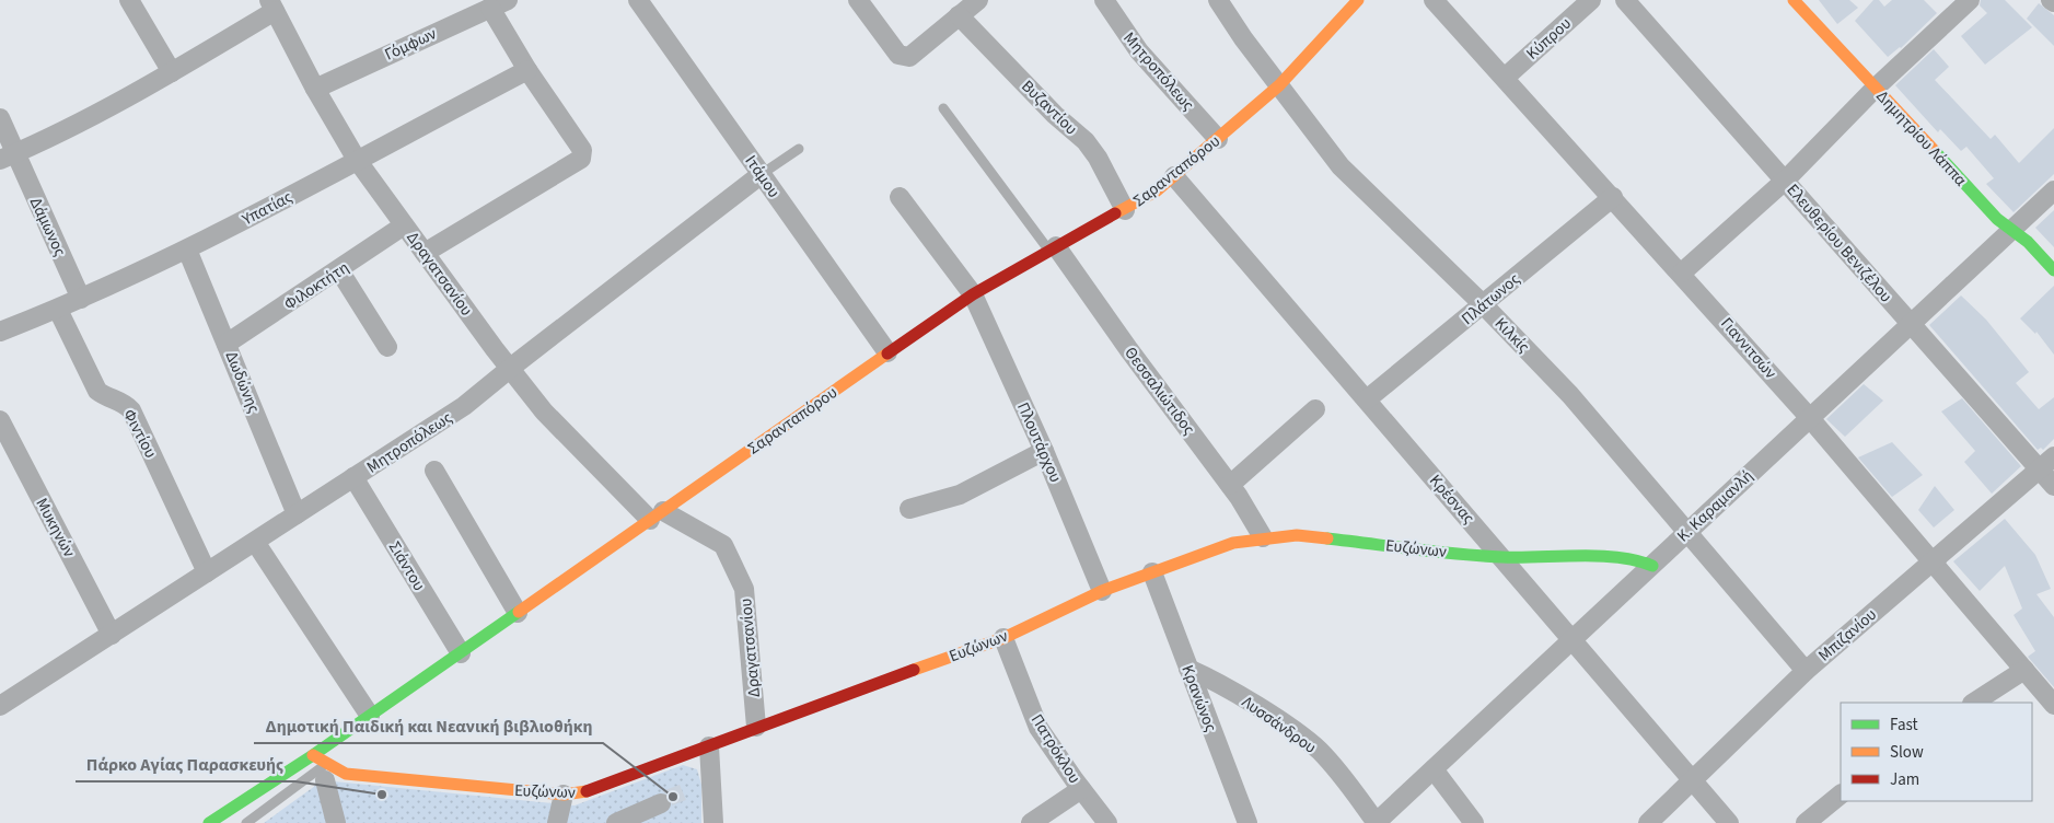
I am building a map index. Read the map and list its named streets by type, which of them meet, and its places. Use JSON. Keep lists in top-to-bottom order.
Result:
{
  "streets": {
    "street": [
      "Κύπρου",
      "Γόμφων",
      "Μητροπόλεως",
      "Βυζαντίου",
      "Δημητρίου Λάππα",
      "Σαρανταπόρου",
      "Ιτάμου",
      "Υπατίας",
      "Δάμωνος",
      "Ελευθερίου Βενιζέλου",
      "Δραγατσανίου",
      "Φιλοκτήτη",
      "Πλάτωνος",
      "Κιλκίς",
      "Γιαννιτσών",
      "Δωδώνης",
      "Θεσσαλιώτιδος",
      "Φιντίου",
      "Πλουτάρχου",
      "Κρέσνας",
      "Κ. Καραμανλή",
      "Μυκηνών",
      "Ευζώνων",
      "Σιάντου",
      "Μπιζανίου",
      "Κρανώνος",
      "Λυσσάνδρου",
      "Πατρόκλου"
    ]
  },
  "crossings": [
    ["Κύπρου", "Γιαννιτσών"],
    ["Γόμφων", "Δραγατσανίου"],
    ["Μητροπόλεως", "Σαρανταπόρου"],
    ["Μητροπόλεως", "Ιτάμου"],
    ["Μητροπόλεως", "Δραγατσανίου"],
    ["Μητροπόλεως", "Δωδώνης"],
    ["Μητροπόλεως", "Φιντίου"],
    ["Μητροπόλεως", "Μυκηνών"],
    ["Μητροπόλεως", "Σιάντου"],
    ["Βυζαντίου", "Σαρανταπόρου"],
    ["Δημητρίου Λάππα", "Κ. Καραμανλή"],
    ["Σαρανταπόρου", "Ιτάμου"],
    ["Σαρανταπόρου", "Δραγατσανίου"],
    ["Σαρανταπόρου", "Κιλκίς"],
    ["Σαρανταπόρου", "Θεσσαλιώτιδος"],
    ["Σαρανταπόρου", "Πλουτάρχου"],
    ["Σαρανταπόρου", "Κρέσνας"],
    ["Σαρανταπόρου", "Ευζώνων"],
    ["Σαρανταπόρου", "Σιάντου"],
    ["Υπατίας", "Δάμωνος"],
    ["Υπατίας", "Δραγατσανίου"],
    ["Υπατίας", "Δωδώνης"],
    ["Υπατίας", "Φιντίου"],
    ["Ελευθερίου Βενιζέλου", "Κ. Καραμανλή"],
    ["Ελευθερίου Βενιζέλου", "Μπιζανίου"],
    ["Δραγατσανίου", "Φιλοκτήτη"],
    ["Δραγατσανίου", "Ευζώνων"],
    ["Φιλοκτήτη", "Δωδώνης"],
    ["Πλάτωνος", "Κιλκίς"],
    ["Πλάτωνος", "Γιαννιτσών"],
    ["Πλάτωνος", "Κρέσνας"],
    ["Κιλκίς", "Κ. Καραμανλή"],
    ["Κιλκίς", "Μπιζανίου"],
    ["Γιαννιτσών", "Κ. Καραμανλή"],
    ["Γιαννιτσών", "Μπιζανίου"],
    ["Θεσσαλιώτιδος", "Ευζώνων"],
    ["Πλουτάρχου", "Ευζώνων"],
    ["Κρέσνας", "Κ. Καραμανλή"],
    ["Κρέσνας", "Ευζώνων"],
    ["Κρέσνας", "Μπιζανίου"],
    ["Κ. Καραμανλή", "Ευζώνων"],
    ["Κ. Καραμανλή", "Λυσσάνδρου"],
    ["Ευζώνων", "Κρανώνος"],
    ["Ευζώνων", "Πατρόκλου"],
    ["Κρανώνος", "Λυσσάνδρου"]
  ],
  "places": ["Πάρκο Αγίας Παρασκευής", "Δημοτική Παιδική και Νεανική βιβλιοθήκη"],
  "legend": ["Fast", "Slow", "Jam"]
}
